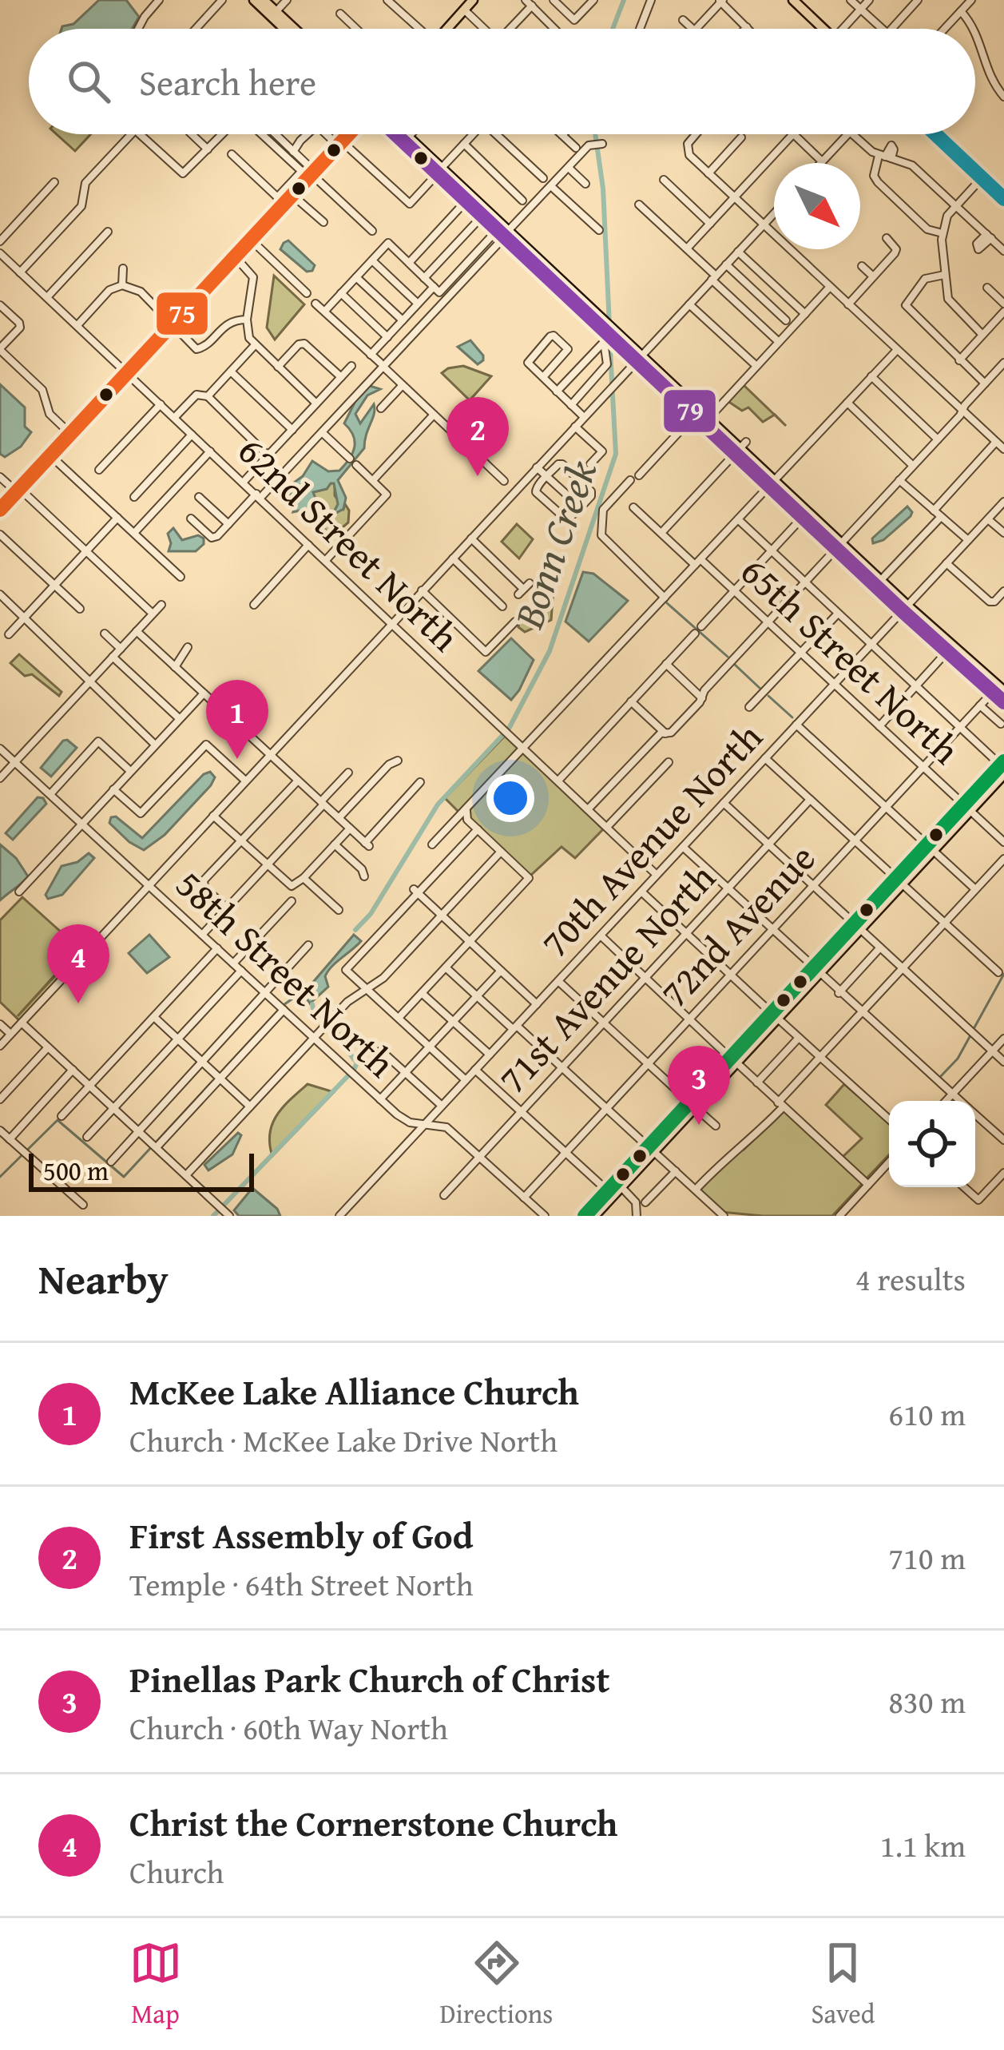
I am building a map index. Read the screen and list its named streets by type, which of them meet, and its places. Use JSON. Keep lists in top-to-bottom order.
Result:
{
  "streets": {
    "street": [
      "62nd Street North",
      "65th Street North",
      "70th Avenue North",
      "72nd Avenue",
      "58th Street North",
      "71st Avenue North"
    ]
  },
  "crossings": [
    ["62nd Street North", "70th Avenue North"],
    ["65th Street North", "70th Avenue North"],
    ["65th Street North", "72nd Avenue"],
    ["70th Avenue North", "58th Street North"],
    ["72nd Avenue", "58th Street North"],
    ["58th Street North", "71st Avenue North"]
  ],
  "water": ["Bonn Creek"],
  "lines": ["transit line 79", "transit line 75"],
  "scale_bar": "500 m",
  "north": "bottom right",
  "page": {
    "search": "Search here",
    "pins": [
      "2",
      "1",
      "4",
      "3"
    ],
    "scale": "500 m",
    "heading": ["Nearby", "4 results"],
    "list": [
      {
        "mark": "1",
        "name": "McKee Lake Alliance Church",
        "note": "Church · McKee Lake Drive North",
        "value": "610 m"
      },
      {
        "mark": "2",
        "name": "First Assembly of God",
        "note": "Temple · 64th Street North",
        "value": "710 m"
      },
      {
        "mark": "3",
        "name": "Pinellas Park Church of Christ",
        "note": "Church · 60th Way North",
        "value": "830 m"
      },
      {
        "mark": "4",
        "name": "Christ the Cornerstone Church",
        "note": "Church",
        "value": "1.1 km"
      }
    ],
    "nav": ["Map", "Directions", "Saved"]
  }
}
